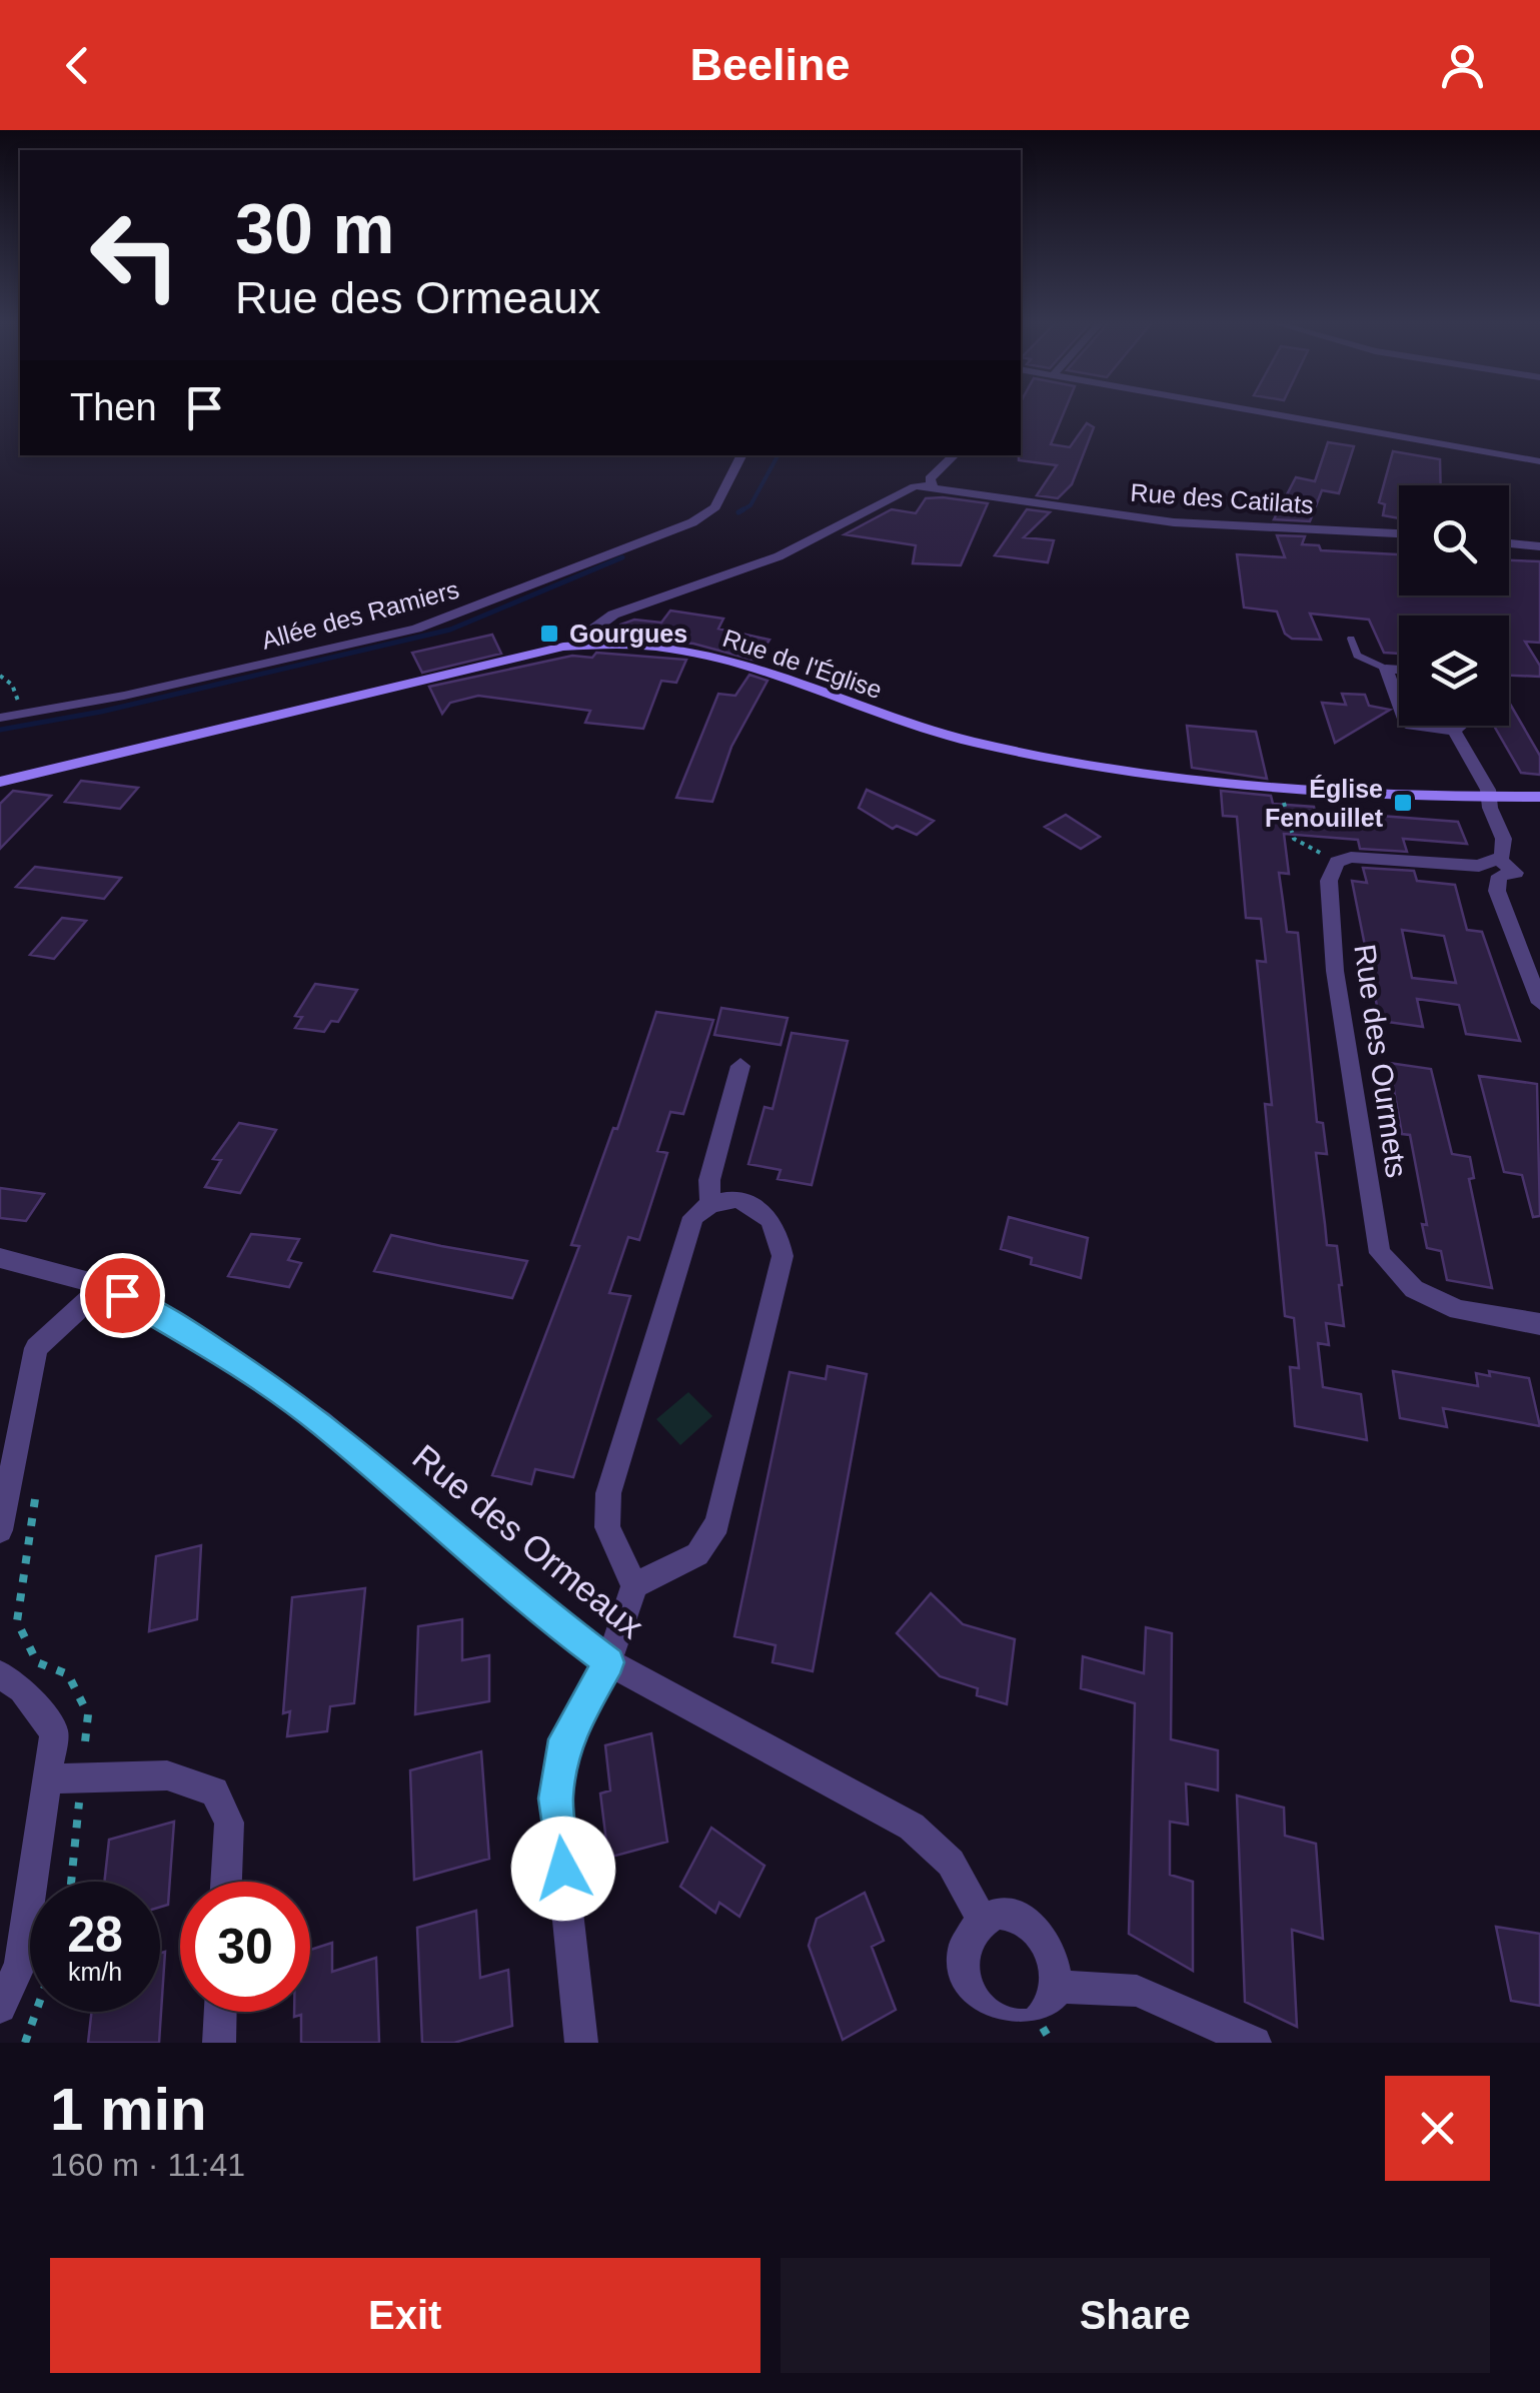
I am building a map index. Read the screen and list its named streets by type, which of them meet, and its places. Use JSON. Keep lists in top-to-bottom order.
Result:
{
  "streets": {
    "main road": ["Rue de l'Église"],
    "street": [
      "Rue des Catilats",
      "Allée des Ramiers",
      "Rue des Ourmets",
      "Rue des Ormeaux"
    ]
  },
  "places": {
    "transit": ["Gourgues", "Église Fenouillet"]
  },
  "page": {
    "header": "Beeline",
    "turn": ["30 m", "Rue des Ormeaux"],
    "then": "Then",
    "speed": "28 km/h",
    "limit": "30",
    "heading": ["1 min", "160 m · 11:41"],
    "buttons": ["Exit", "Share"]
  }
}
